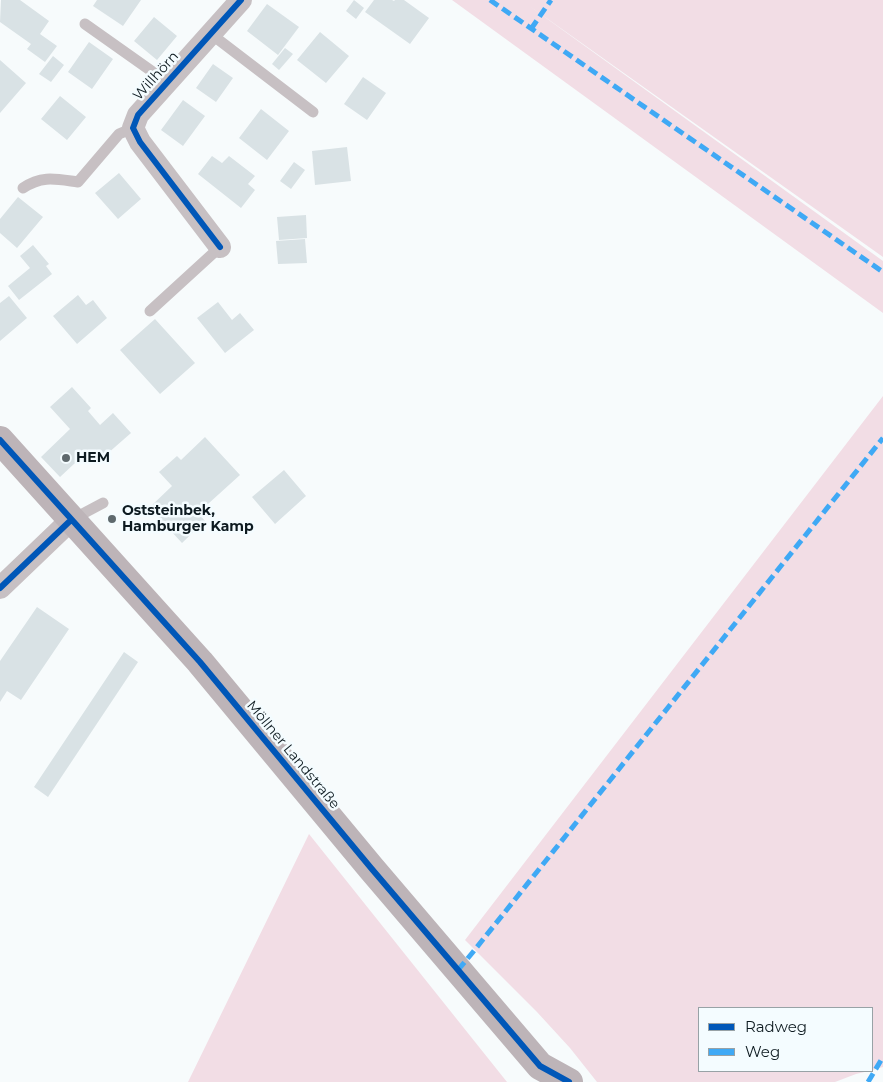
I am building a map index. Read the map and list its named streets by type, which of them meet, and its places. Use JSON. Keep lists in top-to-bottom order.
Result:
{
  "streets": {
    "main road": ["Möllner Landstraße"],
    "street": ["Willhörn"]
  },
  "places": ["HEM", "Oststeinbek, Hamburger Kamp"],
  "legend": ["Radweg", "Weg"]
}
